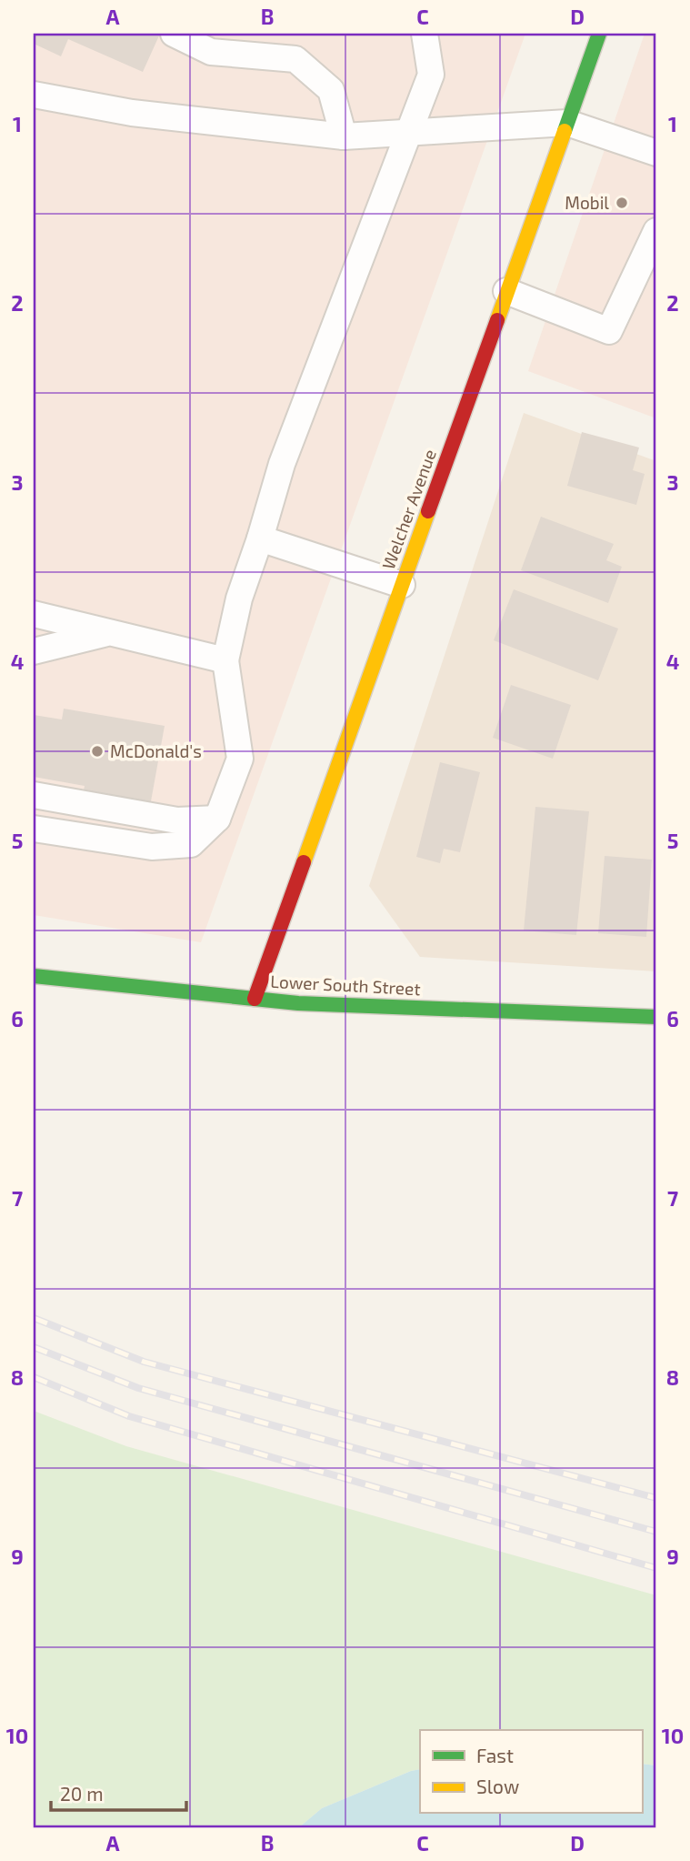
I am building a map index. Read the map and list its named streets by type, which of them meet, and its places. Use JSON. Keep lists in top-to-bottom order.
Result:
{
  "streets": {
    "street": ["Welcher Avenue", "Lower South Street"]
  },
  "crossings": [
    ["Welcher Avenue", "Lower South Street"]
  ],
  "places": ["Mobil", "McDonald's"],
  "legend": ["Fast", "Slow"],
  "scale_bar": "20 m",
  "grid": {
    "columns": [
      "A",
      "B",
      "C",
      "D"
    ],
    "rows": [
      "1",
      "2",
      "3",
      "4",
      "5",
      "6",
      "7",
      "8",
      "9",
      "10"
    ]
  }
}
